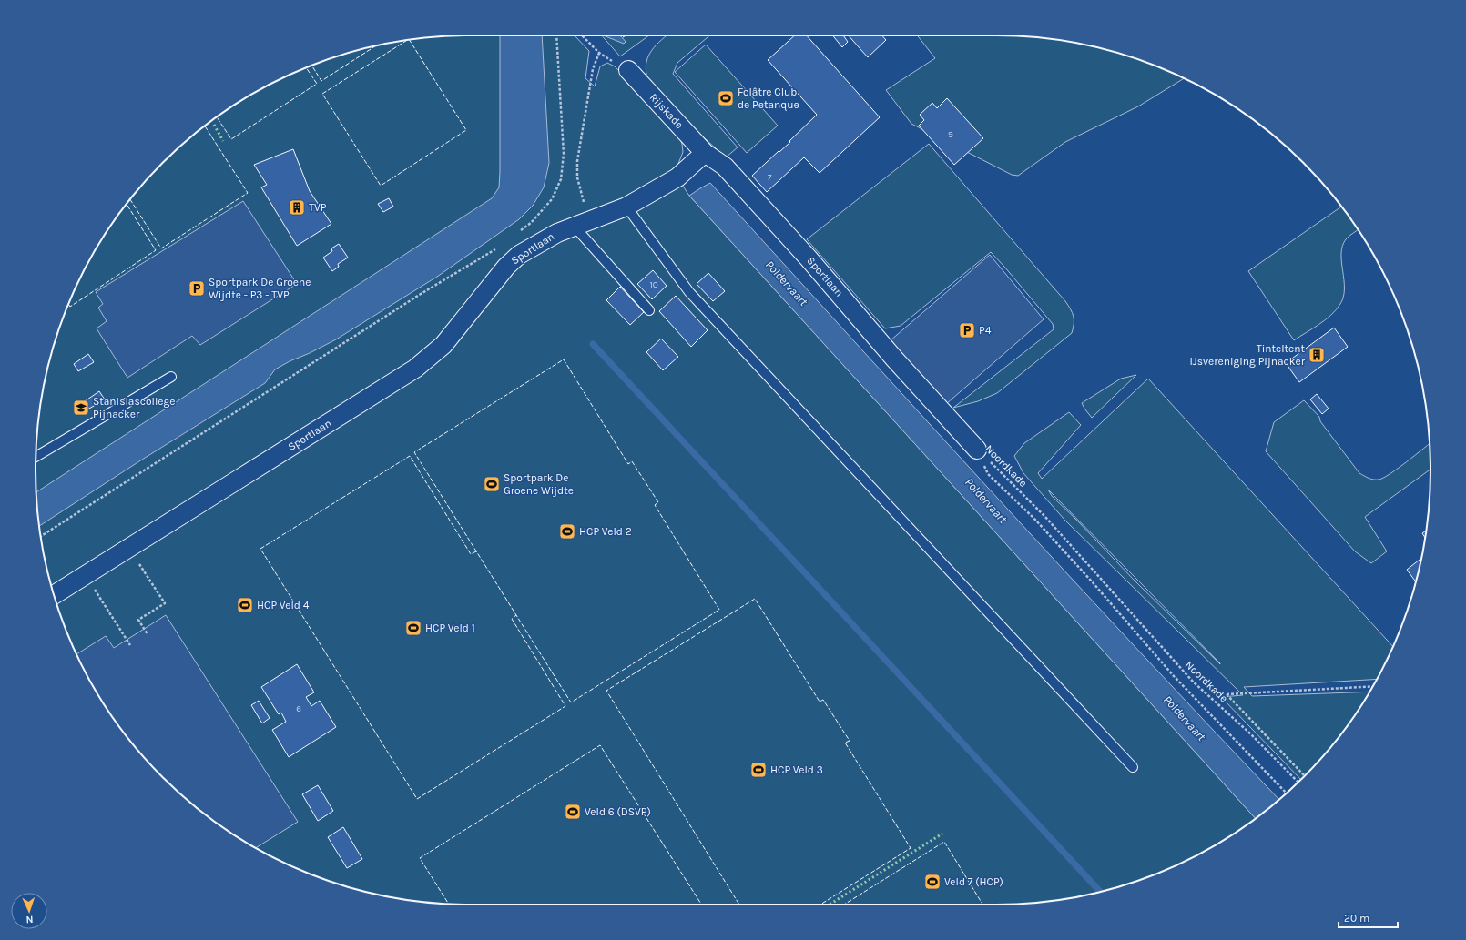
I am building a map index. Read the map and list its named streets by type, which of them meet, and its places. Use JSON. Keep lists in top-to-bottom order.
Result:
{
  "streets": {
    "street": ["Rijskade", "Sportlaan"],
    "path": ["Noordkade"]
  },
  "crossings": [
    ["Rijskade", "Sportlaan"],
    ["Sportlaan", "Noordkade"]
  ],
  "water": ["Poldervaart"],
  "places": {
    "sports": [
      "Folâtre Club de Petanque",
      "Sportpark De Groene Wijdte",
      "HCP Veld 2",
      "HCP Veld 4",
      "HCP Veld 1",
      "HCP Veld 3",
      "Veld 6 (DSVP)",
      "Veld 7 (HCP)"
    ],
    "building": ["TVP", "Tinteltent IJsvereniging Pijnacker"],
    "parking": ["Sportpark De Groene Wijdte - P3 - TVP", "P4"],
    "school or university": ["Stanislascollege Pijnacker"]
  },
  "house_numbers": [
    "9",
    "7",
    "10",
    "6"
  ],
  "scale_bar": "20 m",
  "north": "bottom"
}
